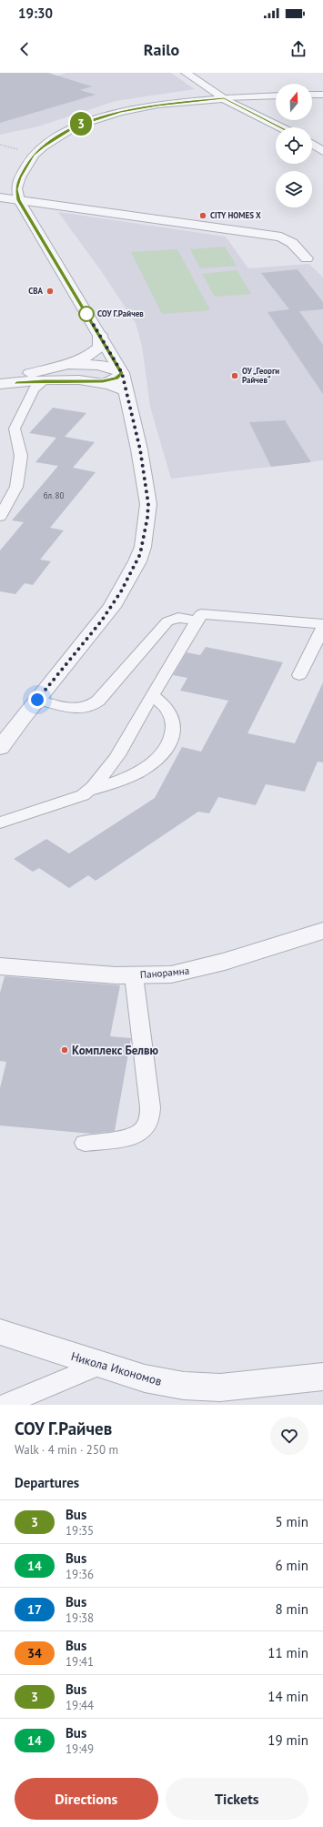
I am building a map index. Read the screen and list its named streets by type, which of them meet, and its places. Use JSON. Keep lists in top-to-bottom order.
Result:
{
  "streets": {
    "street": ["Панорамна", "Никола Икономов"]
  },
  "places": [
    "CITY HOMES X",
    "CBA",
    "СОУ Г.Райчев",
    "ОУ „Георги Райчев“",
    "Комплекс Белвю"
  ],
  "lines": ["bus line 3"],
  "house_numbers": ["бл. 80"],
  "north": "top",
  "page": {
    "status": "19:30",
    "header": "Railo",
    "on_map": "3",
    "heading": [
      ["СОУ Г.Райчев", "Walk · 4 min · 250 m"],
      "Departures"
    ],
    "list": [
      {
        "mark": "3",
        "name": "Bus",
        "note": "19:35",
        "value": "5 min"
      },
      {
        "mark": "14",
        "name": "Bus",
        "note": "19:36",
        "value": "6 min"
      },
      {
        "mark": "17",
        "name": "Bus",
        "note": "19:38",
        "value": "8 min"
      },
      {
        "mark": "34",
        "name": "Bus",
        "note": "19:41",
        "value": "11 min"
      },
      {
        "mark": "3",
        "name": "Bus",
        "note": "19:44",
        "value": "14 min"
      },
      {
        "mark": "14",
        "name": "Bus",
        "note": "19:49",
        "value": "19 min"
      }
    ],
    "buttons": ["Directions", "Tickets"]
  }
}
